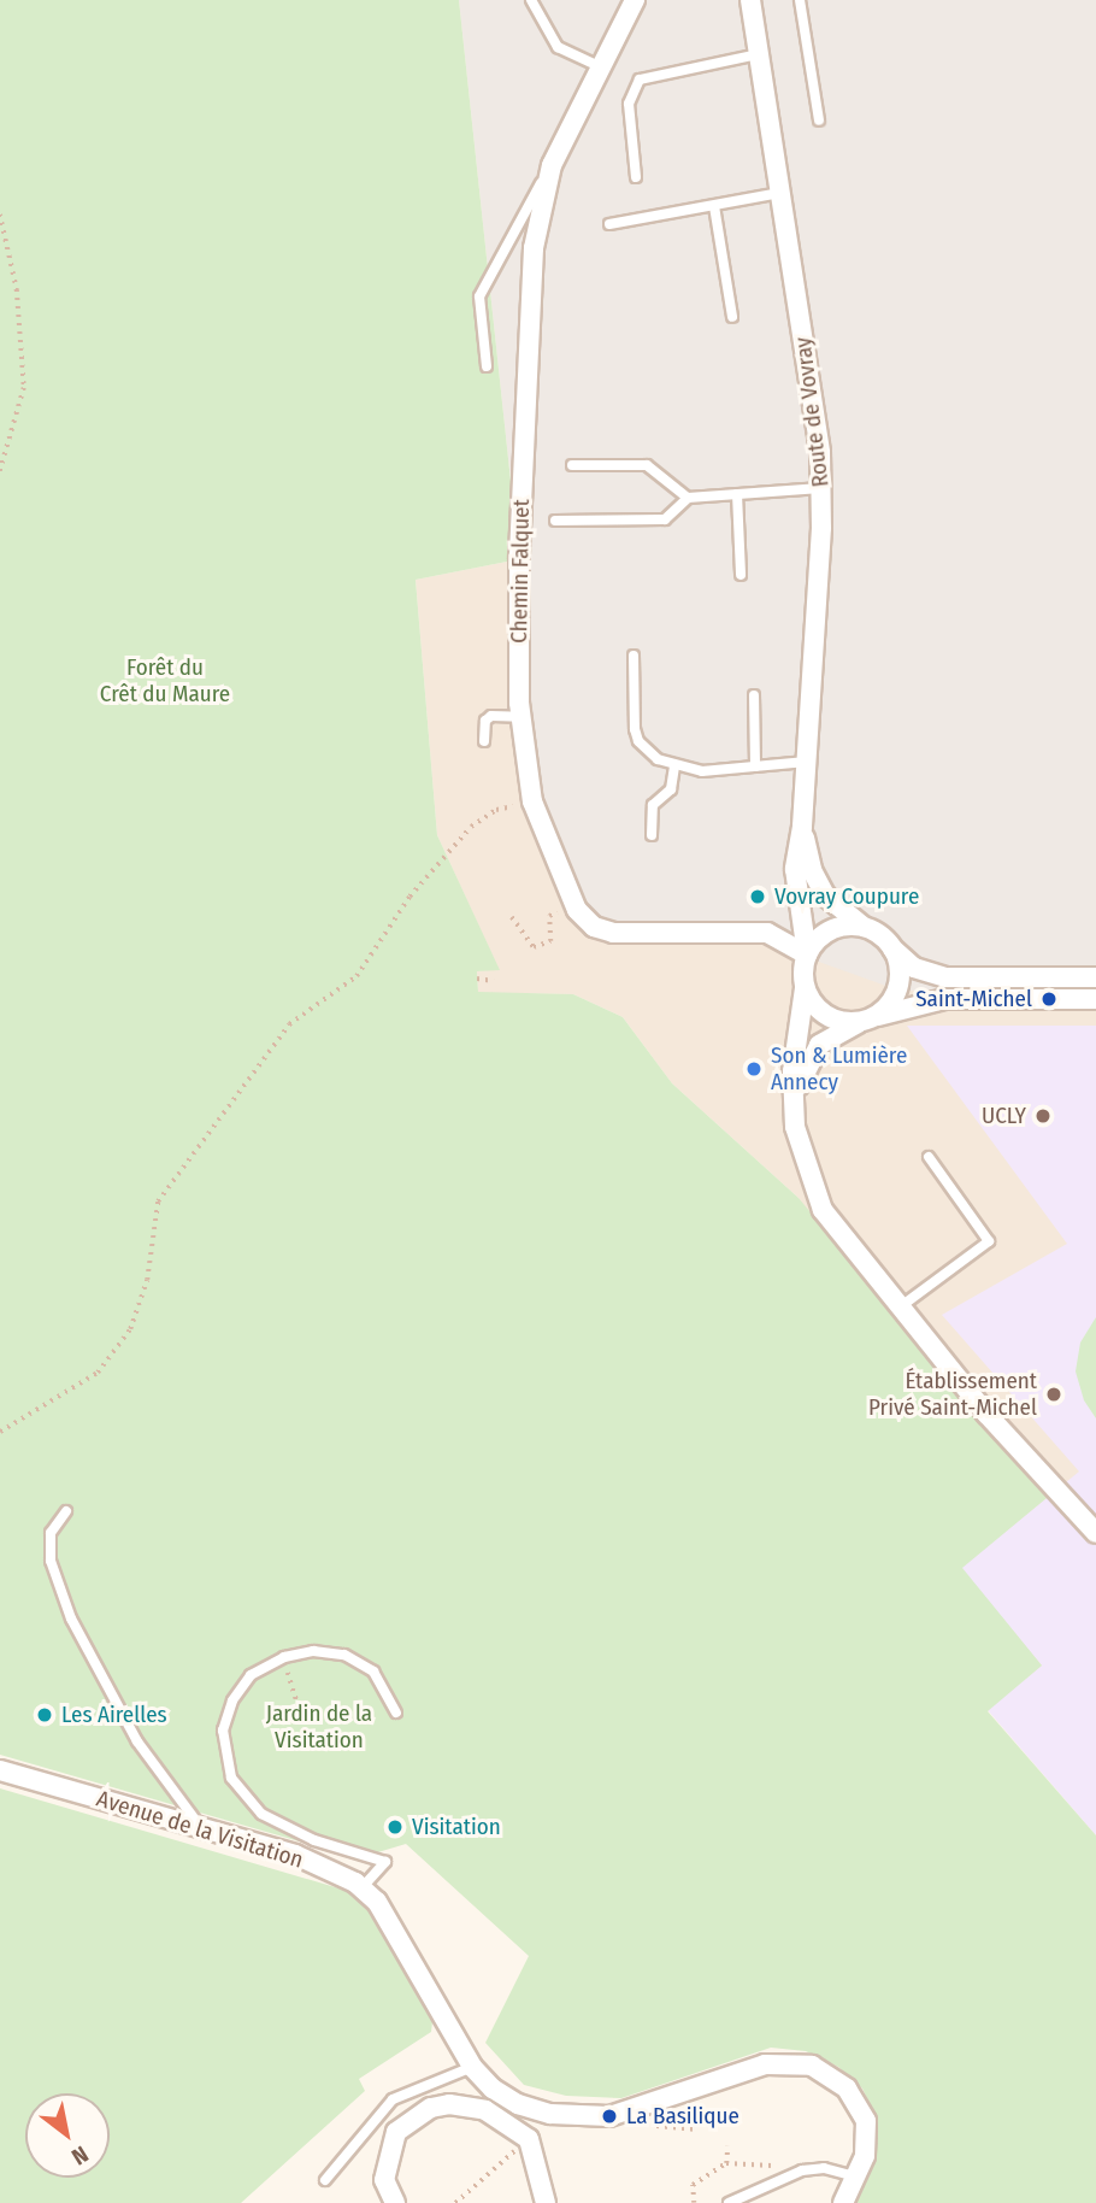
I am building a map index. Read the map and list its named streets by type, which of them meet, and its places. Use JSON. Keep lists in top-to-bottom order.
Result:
{
  "streets": {
    "street": ["Route de Vovray", "Chemin Falquet", "Avenue de la Visitation"]
  },
  "crossings": [
    ["Route de Vovray", "Chemin Falquet"]
  ],
  "parks": ["Forêt du Crêt du Maure", "Jardin de la Visitation"],
  "places": [
    "Vovray Coupure",
    "Saint-Michel",
    "Son & Lumière Annecy",
    "UCLY",
    "Établissement Privé Saint-Michel",
    "Les Airelles",
    "Visitation",
    "La Basilique"
  ],
  "north": "bottom right"
}
